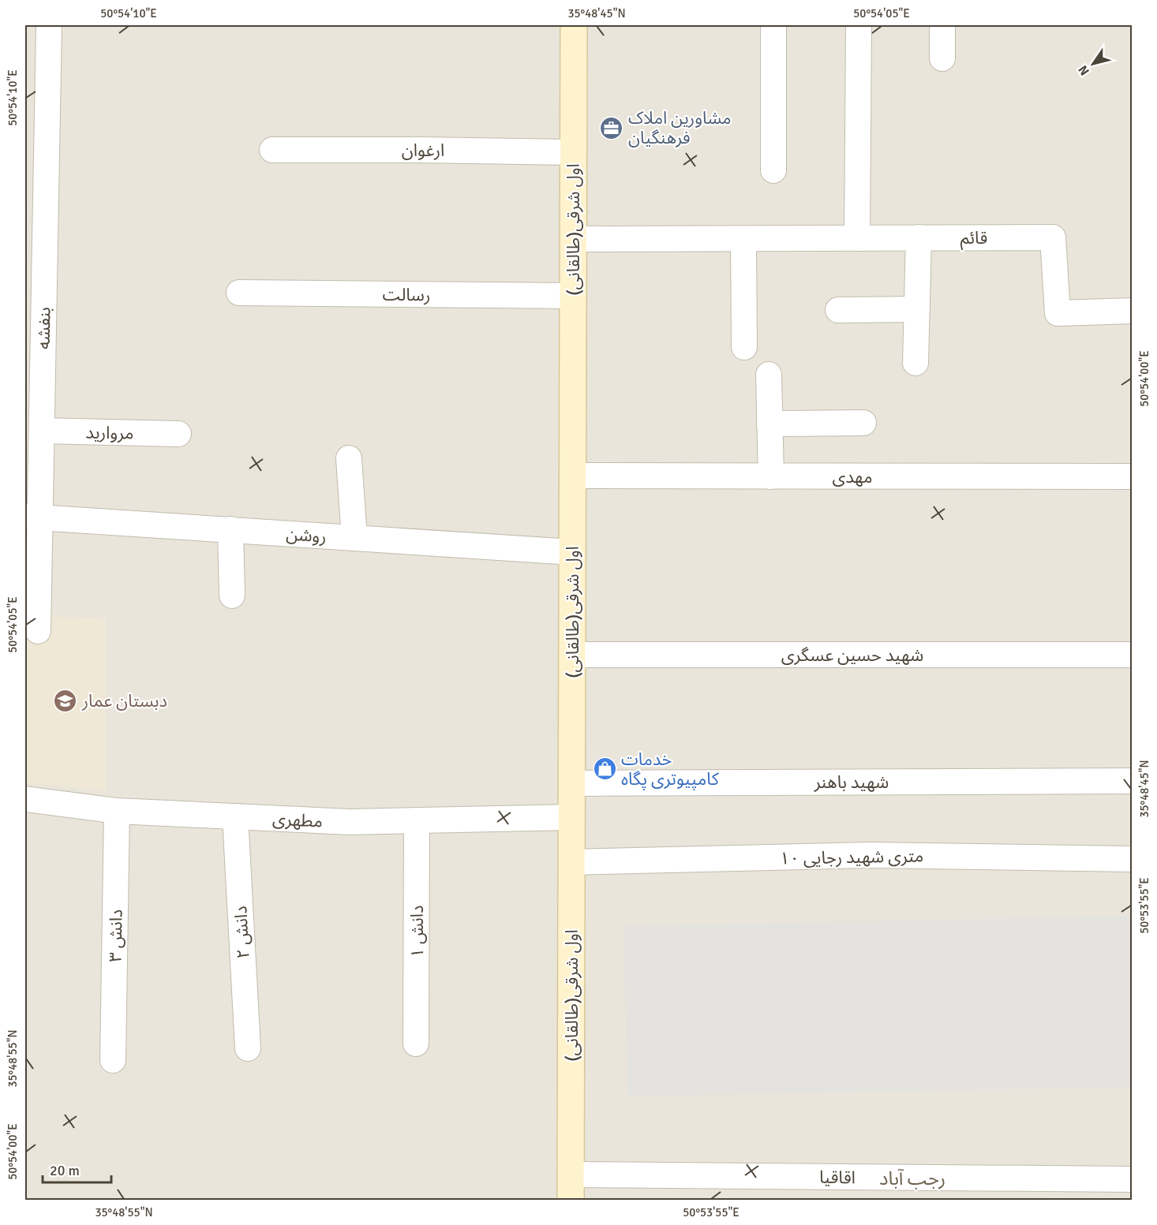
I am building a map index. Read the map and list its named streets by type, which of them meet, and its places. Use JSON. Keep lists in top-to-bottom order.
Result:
{
  "streets": {
    "street": [
      "ارغوان",
      "اول شرقی(طالقانی)",
      "قائم",
      "رسالت",
      "بنفشه",
      "مروارید",
      "مهدی",
      "روشن",
      "شهید حسین عسگری",
      "شهید باهنر",
      "مطهری",
      "۱۰ متری شهید رجایی",
      "دانش ۱",
      "دانش ۲",
      "دانش ۳",
      "اقاقیا"
    ]
  },
  "crossings": [
    ["ارغوان", "اول شرقی(طالقانی)"],
    ["اول شرقی(طالقانی)", "قائم"],
    ["اول شرقی(طالقانی)", "رسالت"],
    ["اول شرقی(طالقانی)", "مهدی"],
    ["اول شرقی(طالقانی)", "روشن"],
    ["اول شرقی(طالقانی)", "شهید حسین عسگری"],
    ["اول شرقی(طالقانی)", "شهید باهنر"],
    ["اول شرقی(طالقانی)", "مطهری"],
    ["اول شرقی(طالقانی)", "۱۰ متری شهید رجایی"],
    ["اول شرقی(طالقانی)", "اقاقیا"],
    ["بنفشه", "مروارید"],
    ["بنفشه", "روشن"],
    ["مطهری", "دانش ۱"],
    ["مطهری", "دانش ۲"],
    ["مطهری", "دانش ۳"]
  ],
  "districts": ["رجب آباد"],
  "places": {
    "office": ["مشاورین املاک فرهنگیان"],
    "school or university": ["دبستان عمار"],
    "shop": ["خدمات کامپیوتری پگاه"]
  },
  "scale_bar": "20 m",
  "north": "bottom left",
  "coordinates": [
    "50°54'10\"E",
    "35°48'45\"N",
    "50°54'05\"E",
    "50°54'00\"E",
    "50°53'55\"E",
    "35°48'55\"N"
  ]
}
